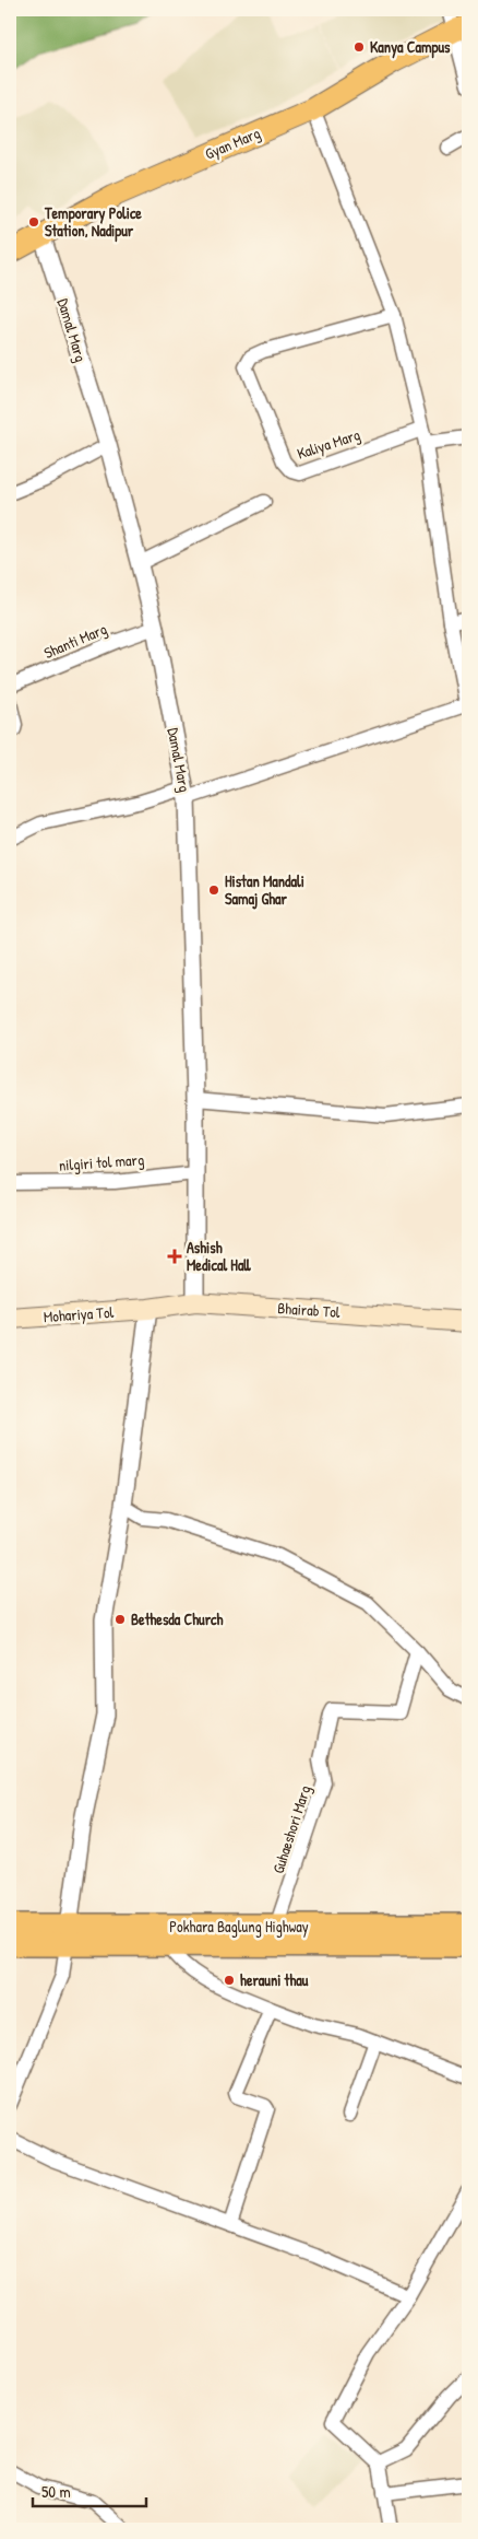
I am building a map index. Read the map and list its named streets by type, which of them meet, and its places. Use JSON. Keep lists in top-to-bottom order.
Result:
{
  "streets": {
    "highway": ["Pokhara Baglung Highway"],
    "main road": ["Gyan Marg", "Bhairab Tol", "Mohariya Tol"],
    "street": [
      "Damal Marg",
      "Kaliya Marg",
      "Shanti Marg",
      "nilgiri tol marg",
      "Guhaeshori Marg"
    ]
  },
  "crossings": [
    ["Gyan Marg", "Damal Marg"],
    ["Damal Marg", "Shanti Marg"],
    ["Damal Marg", "nilgiri tol marg"],
    ["Damal Marg", "Bhairab Tol"],
    ["Bhairab Tol", "Mohariya Tol"],
    ["Guhaeshori Marg", "Pokhara Baglung Highway"]
  ],
  "places": {
    "other": [
      "Kanya Campus",
      "Temporary Police Station, Nadipur",
      "Histan Mandali Samaj Ghar",
      "Bethesda Church",
      "herauni thau"
    ],
    "health": ["Ashish Medical Hall"]
  },
  "scale_bar": "50 m"
}
